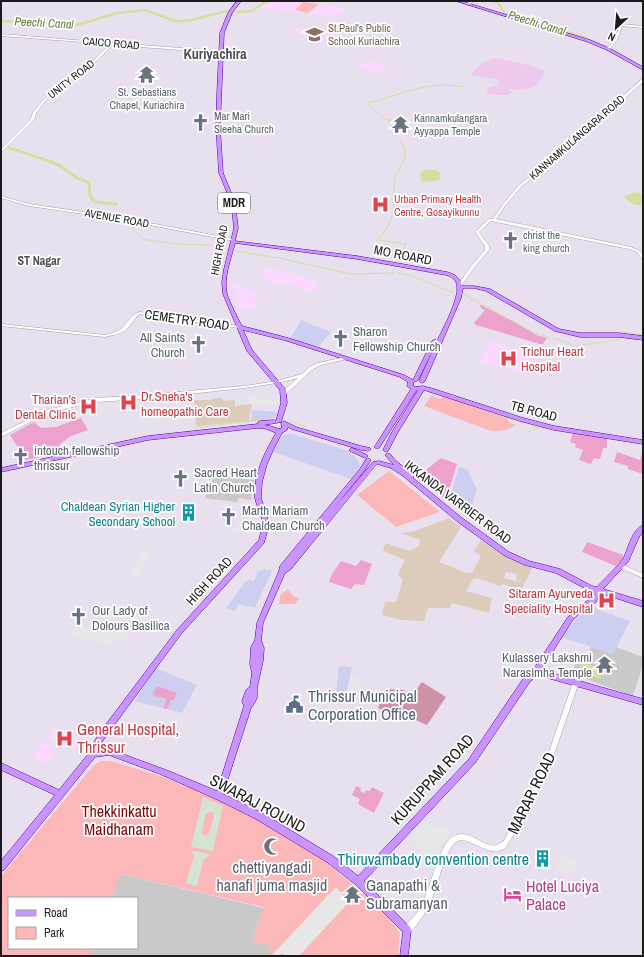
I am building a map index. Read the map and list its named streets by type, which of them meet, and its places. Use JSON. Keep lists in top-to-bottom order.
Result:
{
  "streets": {
    "main road": [
      "MDR",
      "HIGH ROAD",
      "MO ROARD",
      "TB ROAD",
      "IKKANDA VARRIER ROAD",
      "KURUPPAM ROAD",
      "SWARAJ ROUND"
    ],
    "street": [
      "CAICO ROAD",
      "UNITY ROAD",
      "KANNAMKULANGARA ROAD",
      "AVENUE ROAD",
      "CEMETRY ROAD",
      "MARAR ROAD"
    ]
  },
  "crossings": [
    ["CAICO ROAD", "UNITY ROAD"],
    ["CAICO ROAD", "HIGH ROAD"],
    ["KANNAMKULANGARA ROAD", "MO ROARD"],
    ["AVENUE ROAD", "HIGH ROAD"],
    ["AVENUE ROAD", "MO ROARD"],
    ["HIGH ROAD", "MO ROARD"],
    ["HIGH ROAD", "CEMETRY ROAD"],
    ["HIGH ROAD", "SWARAJ ROUND"],
    ["IKKANDA VARRIER ROAD", "KURUPPAM ROAD"],
    ["KURUPPAM ROAD", "SWARAJ ROUND"],
    ["MARAR ROAD", "SWARAJ ROUND"]
  ],
  "districts": ["Kuriyachira", "ST Nagar"],
  "water": ["Peechi Canal"],
  "parks": ["Thekkinkattu Maidhanam"],
  "places": {
    "school or university": ["St.Paul's Public School Kuriachira"],
    "temple": [
      "St. Sebastians Chapel, Kuriachira",
      "Kannamkulangara Ayyappa Temple",
      "Kulassery Lakshmi Narasimha Temple",
      "Ganapathi & Subramanyan"
    ],
    "church": [
      "Mar Mari Sleeha Church",
      "christ the king church",
      "Sharon Fellowship Church",
      "All Saints Church",
      "intouch fellowship thrissur",
      "Sacred Heart Latin Church",
      "Marth Mariam Chaldean Church",
      "Our Lady of Dolours Basilica"
    ],
    "hospital": [
      "Urban Primary Health Centre, Gosayikunnu",
      "Trichur Heart Hospital",
      "Dr.Sneha's homeopathic Care",
      "Tharian's Dental Clinic",
      "Sitaram Ayurveda Speciality Hospital",
      "General Hospital, Thrissur"
    ],
    "building": ["Chaldean Syrian Higher Secondary School", "Thiruvambady convention centre"],
    "public building": ["Thrissur Municipal Corporation Office"],
    "mosque": ["chettiyangadi hanafi juma masjid"],
    "hotel": ["Hotel Luciya Palace"]
  },
  "legend": ["Road", "Park"],
  "north": "bottom left"
}
